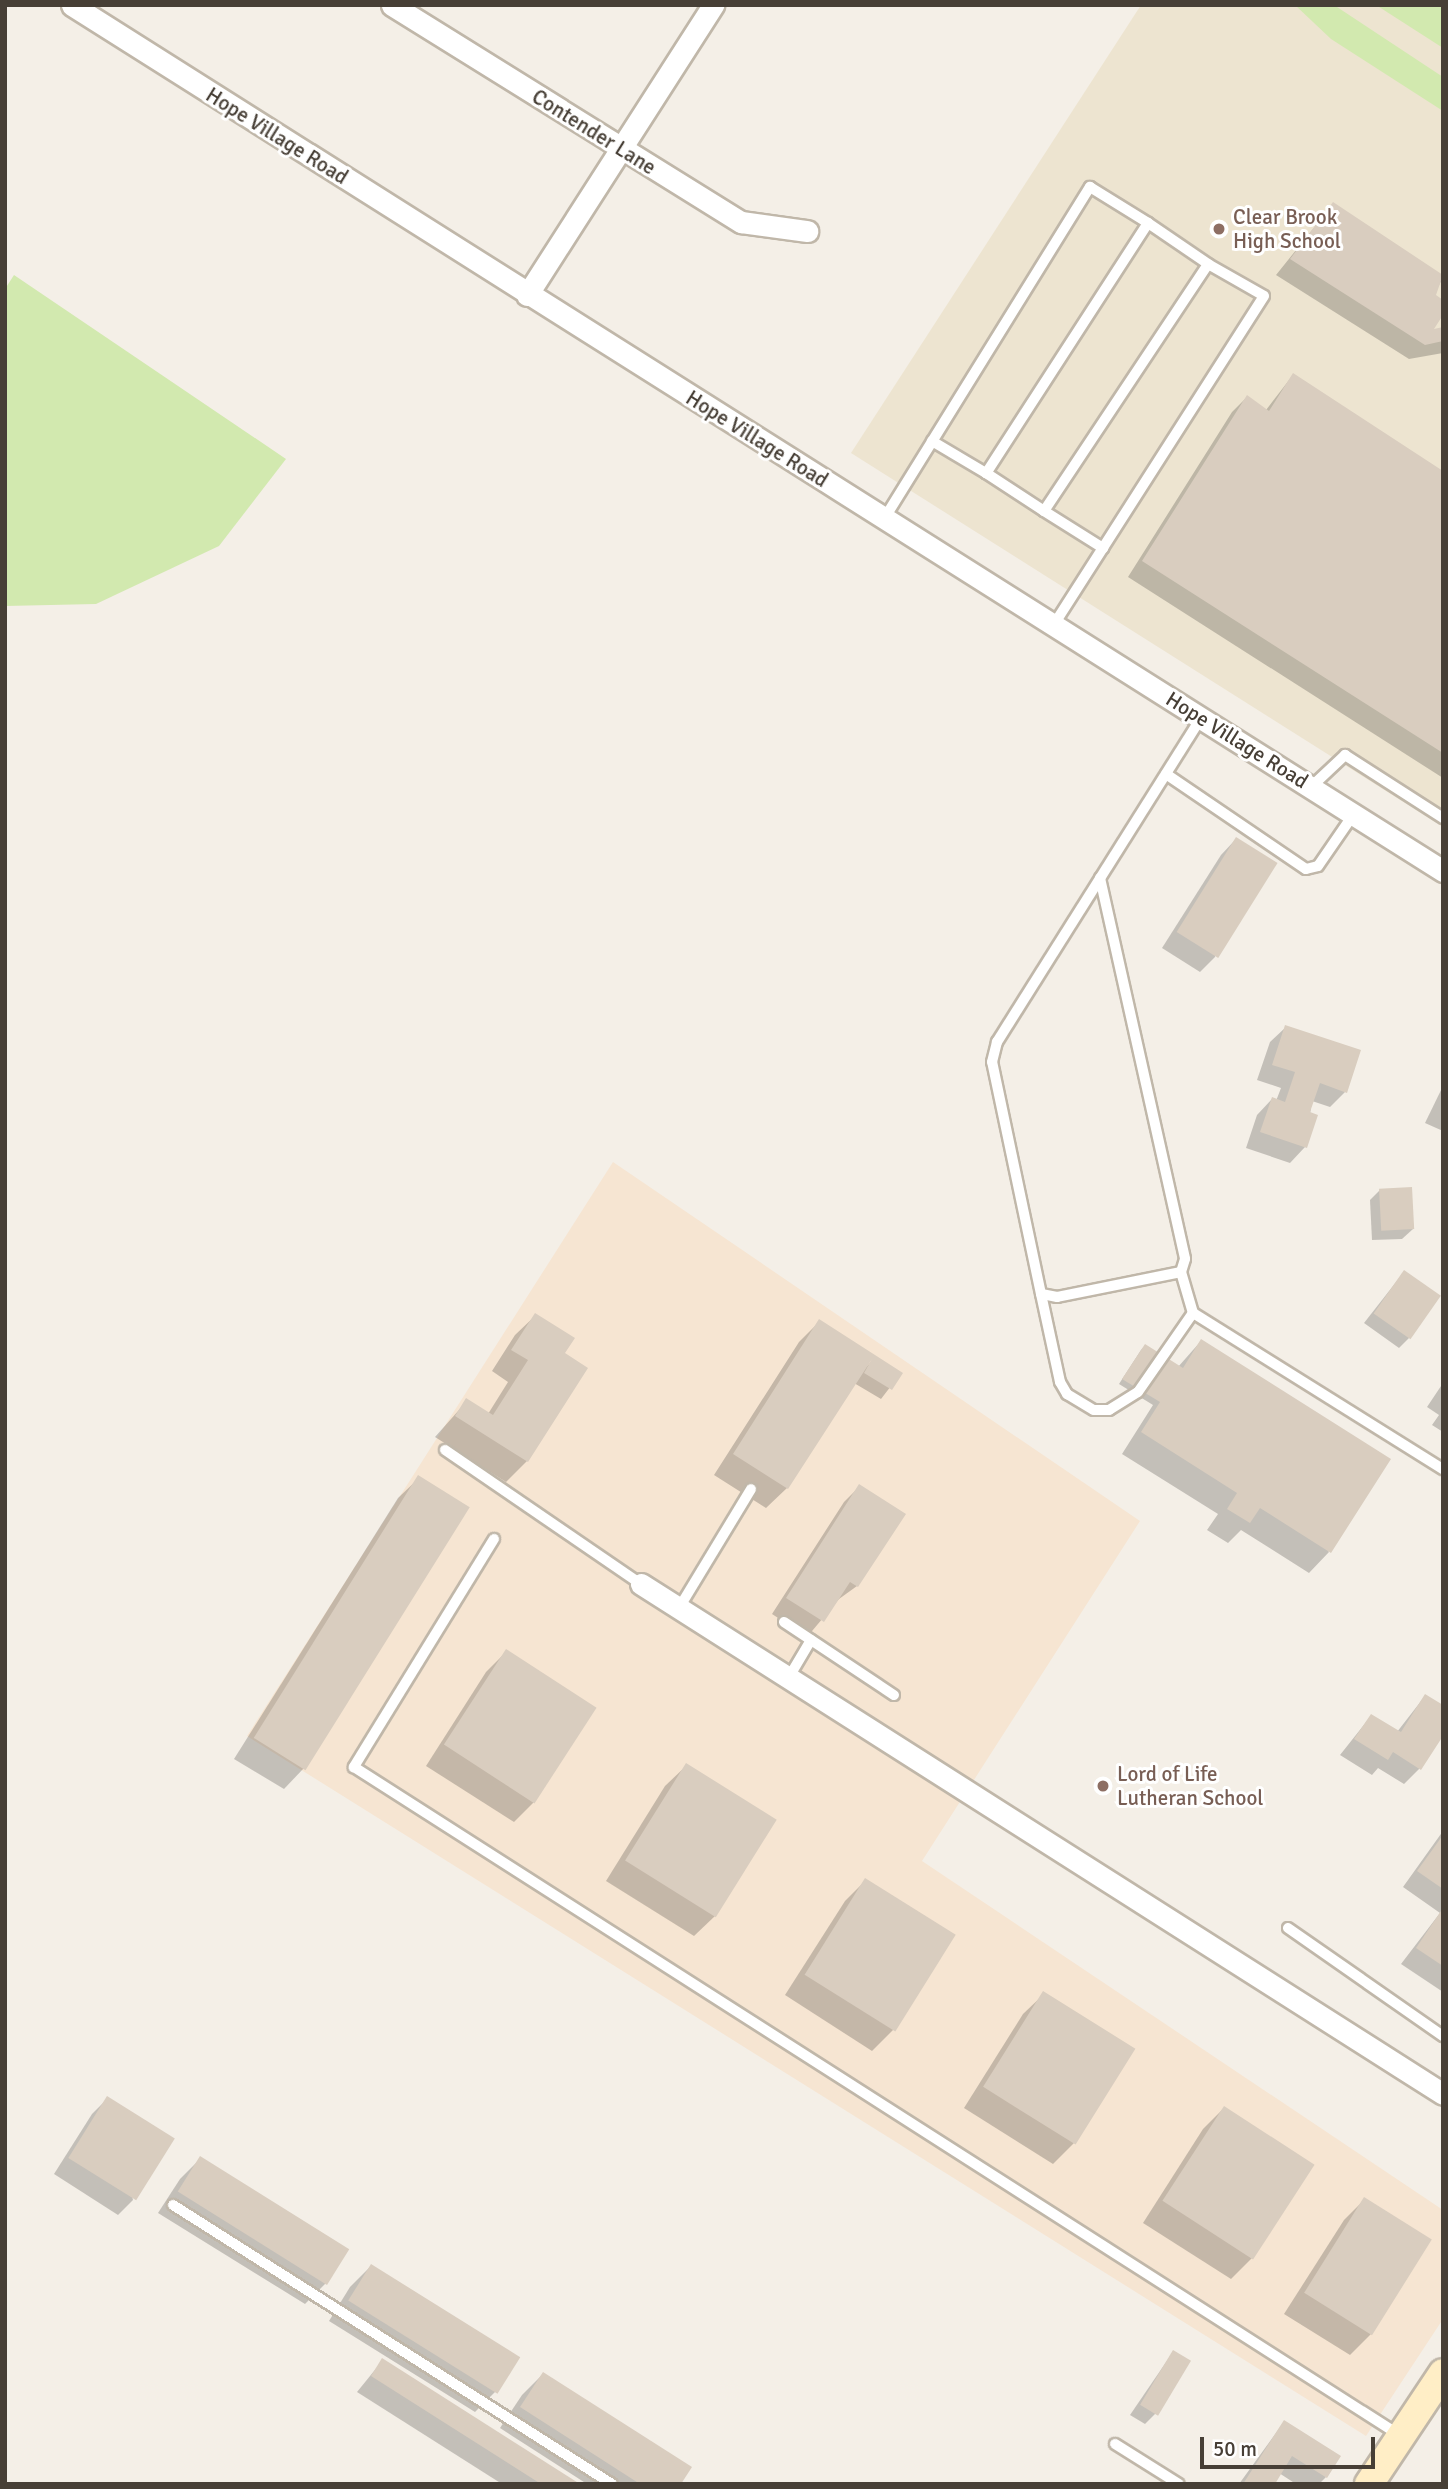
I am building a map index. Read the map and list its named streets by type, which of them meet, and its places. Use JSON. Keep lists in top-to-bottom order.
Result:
{
  "streets": {
    "street": ["Contender Lane", "Hope Village Road"]
  },
  "places": ["Clear Brook High School", "Lord of Life Lutheran School"],
  "scale_bar": "50 m"
}
